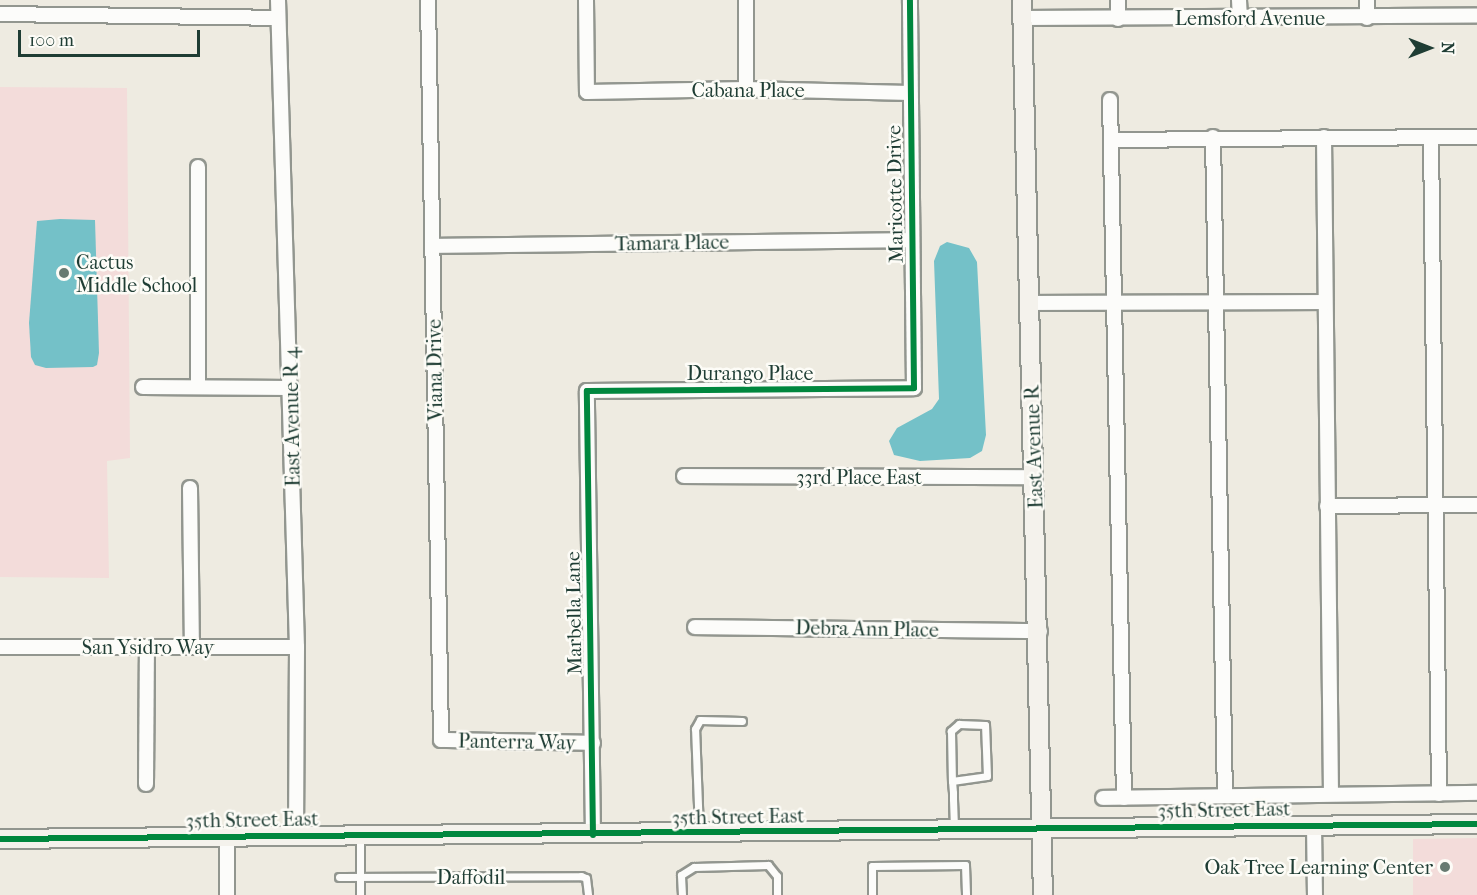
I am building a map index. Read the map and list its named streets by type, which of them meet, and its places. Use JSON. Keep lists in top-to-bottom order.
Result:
{
  "streets": {
    "street": [
      "Lemsford Avenue",
      "Cabana Place",
      "Maricotte Drive",
      "Tamara Place",
      "Viana Drive",
      "Durango Place",
      "East Avenue R 4",
      "East Avenue R",
      "33rd Place East",
      "Marbella Lane",
      "Debra Ann Place",
      "San Ysidro Way",
      "Panterra Way",
      "35th Street East"
    ],
    "lane": ["Daffodil"]
  },
  "crossings": [
    ["Lemsford Avenue", "East Avenue R"],
    ["Cabana Place", "Maricotte Drive"],
    ["Maricotte Drive", "Tamara Place"],
    ["Maricotte Drive", "Durango Place"],
    ["Tamara Place", "Viana Drive"],
    ["Viana Drive", "Panterra Way"],
    ["Durango Place", "Marbella Lane"],
    ["East Avenue R 4", "San Ysidro Way"],
    ["East Avenue R 4", "35th Street East"],
    ["East Avenue R", "33rd Place East"],
    ["East Avenue R", "Debra Ann Place"],
    ["East Avenue R", "35th Street East"],
    ["Marbella Lane", "Panterra Way"],
    ["Marbella Lane", "35th Street East"]
  ],
  "places": ["Cactus Middle School", "Oak Tree Learning Center"],
  "scale_bar": "100 m",
  "north": "right"
}
